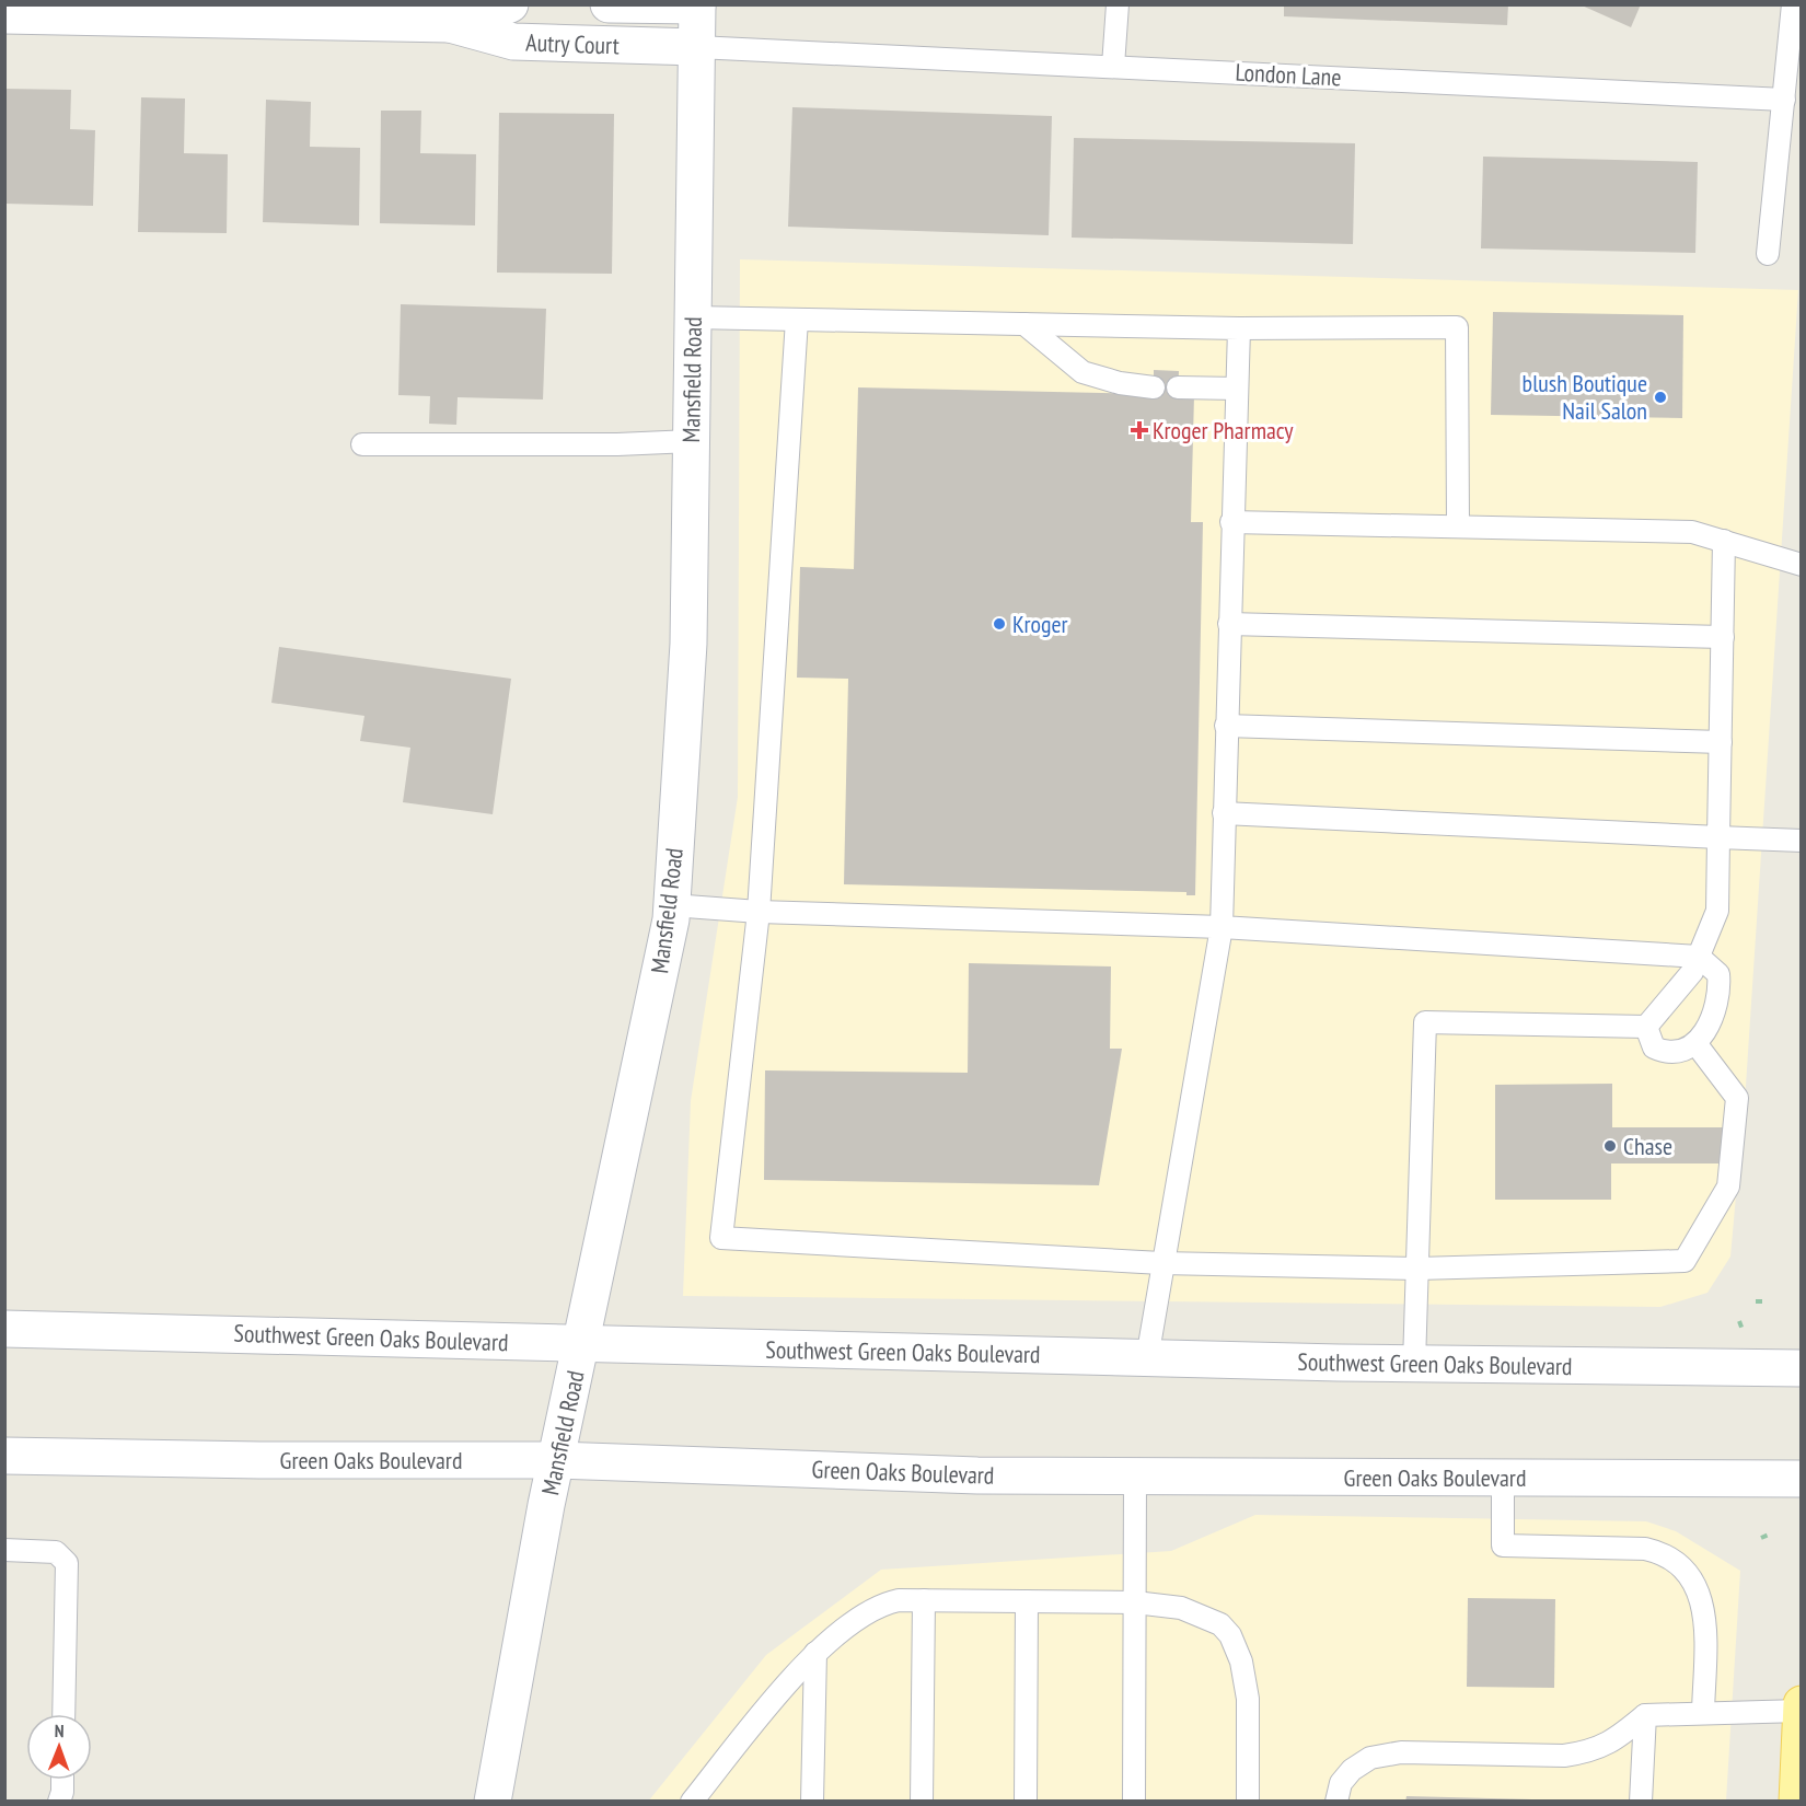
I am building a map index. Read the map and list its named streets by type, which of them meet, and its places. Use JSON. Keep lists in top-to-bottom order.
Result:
{
  "streets": {
    "main road": [
      "Autry Court",
      "Mansfield Road",
      "Southwest Green Oaks Boulevard",
      "Green Oaks Boulevard"
    ],
    "lane": ["London Lane"]
  },
  "crossings": [
    ["Autry Court", "London Lane"],
    ["Autry Court", "Mansfield Road"],
    ["London Lane", "Mansfield Road"],
    ["Mansfield Road", "Southwest Green Oaks Boulevard"],
    ["Mansfield Road", "Green Oaks Boulevard"]
  ],
  "places": {
    "other": ["blush Boutique Nail Salon", "Kroger", "Chase"],
    "health": ["Kroger Pharmacy"]
  },
  "north": "top"
}
